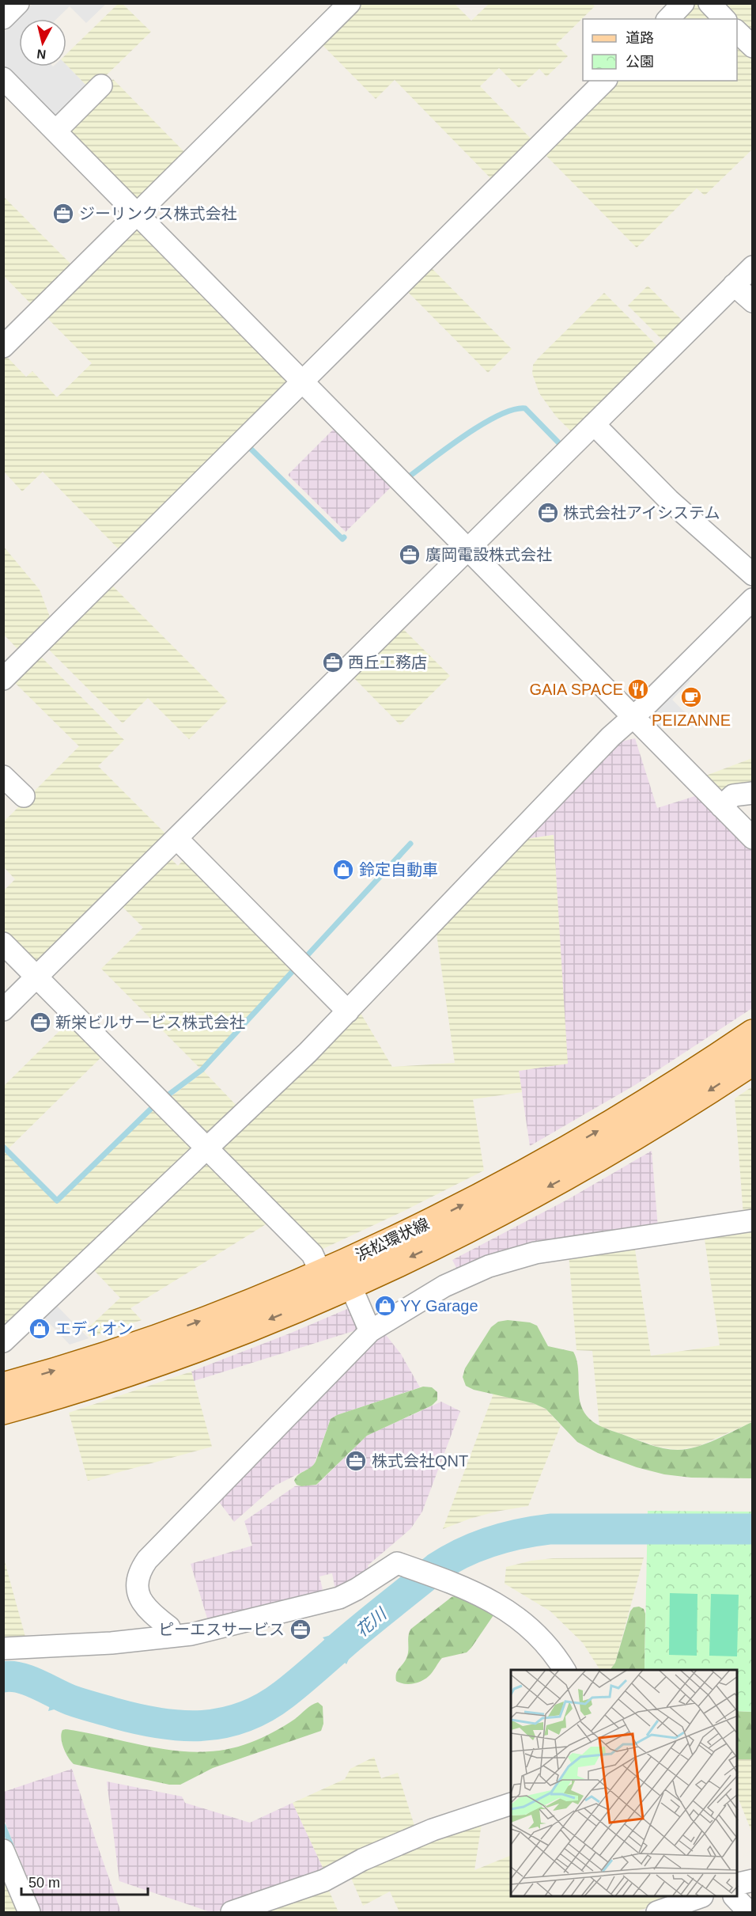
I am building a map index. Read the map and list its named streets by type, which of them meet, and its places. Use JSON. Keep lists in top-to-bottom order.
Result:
{
  "streets": {
    "main road": ["浜松環状線"]
  },
  "water": ["花川"],
  "places": {
    "office": [
      "ジーリンクス株式会社",
      "株式会社アイシステム",
      "廣岡電設株式会社",
      "西丘工務店",
      "新栄ビルサービス株式会社",
      "株式会社QNT",
      "ピーエスサービス"
    ],
    "restaurant": ["GAIA SPACE"],
    "cafe": ["PEIZANNE"],
    "shop": ["鈴定自動車", "YY Garage", "エディオン"]
  },
  "legend": ["道路", "公園"],
  "scale_bar": "50 m",
  "north": "bottom"
}
